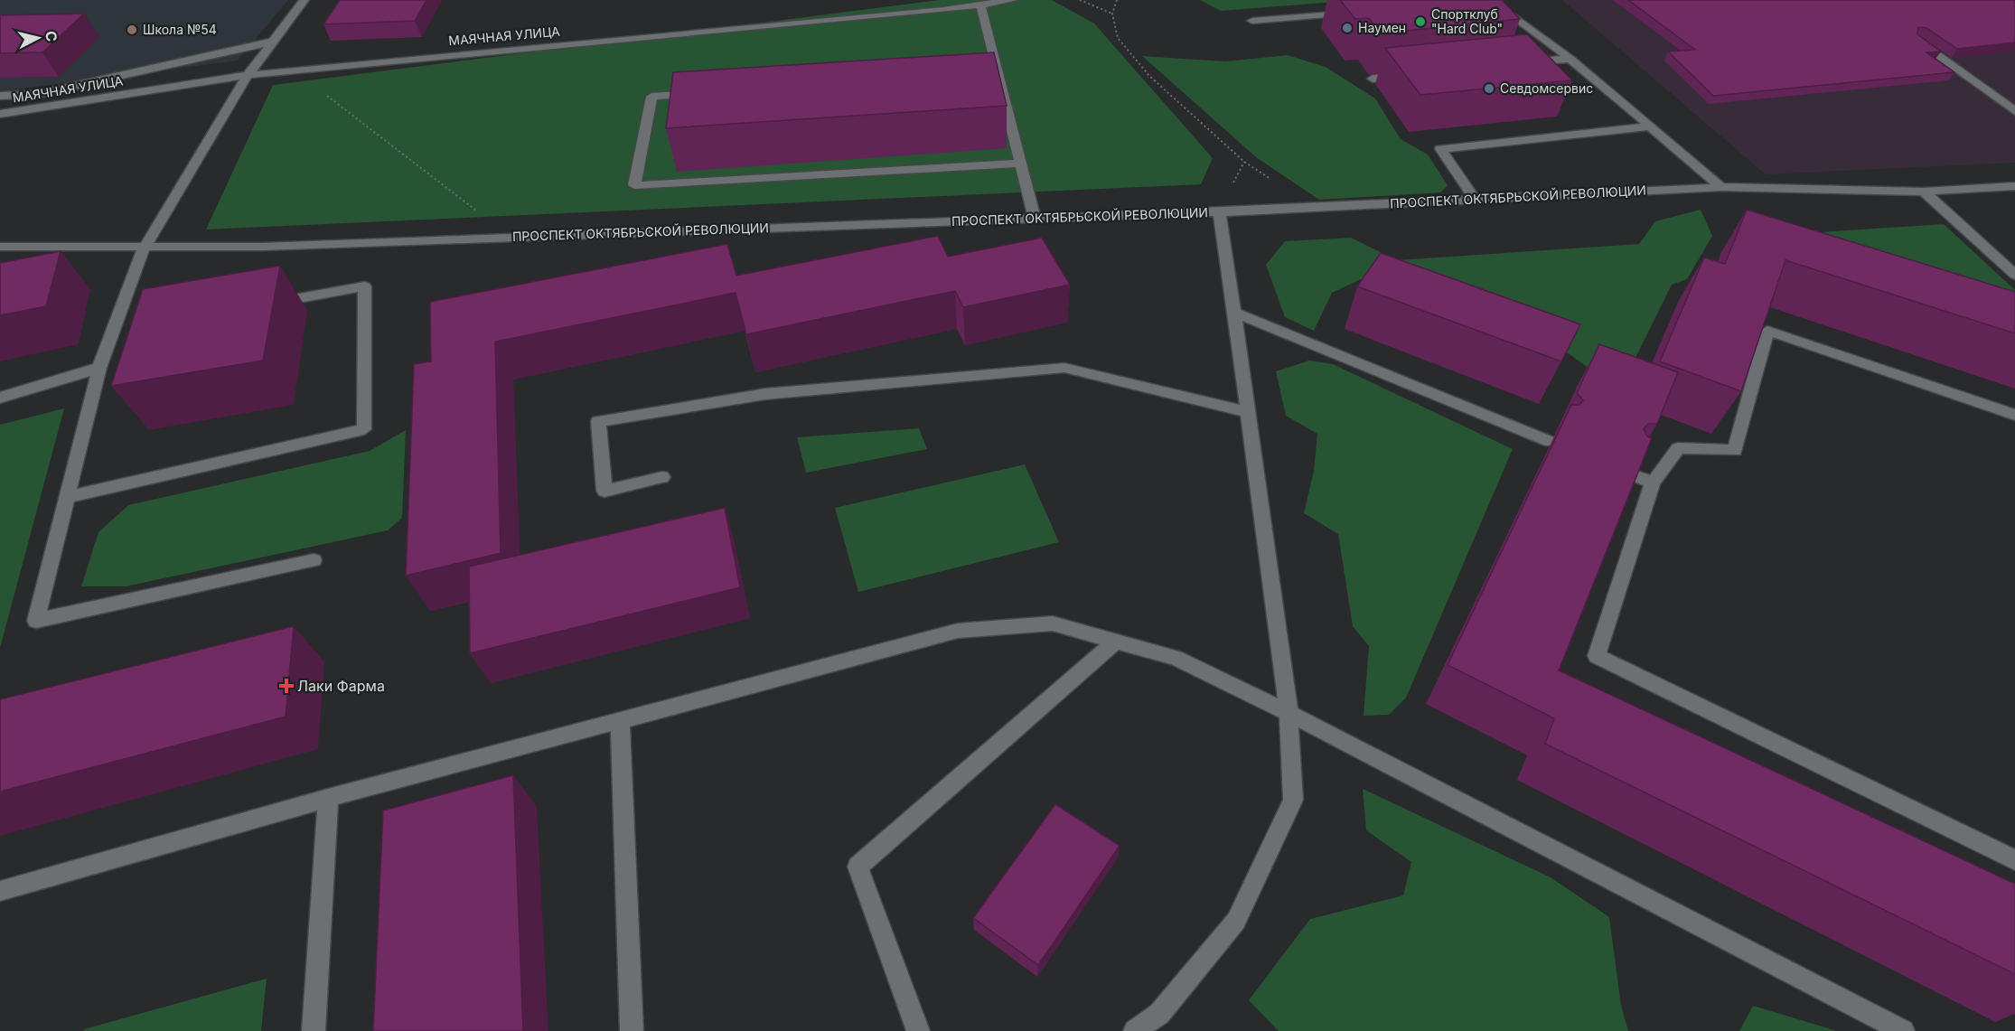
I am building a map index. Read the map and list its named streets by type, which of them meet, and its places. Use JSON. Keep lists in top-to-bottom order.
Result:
{
  "streets": {
    "street": ["МАЯЧНАЯ УЛИЦА", "ПРОСПЕКТ ОКТЯБРЬСКОЙ РЕВОЛЮЦИИ"]
  },
  "places": {
    "other": [
      "Спортклуб \"Hard Club\"",
      "Наумен",
      "Школа №54",
      "Севдомсервис"
    ],
    "health": ["Лаки Фарма"]
  },
  "north": "right"
}
